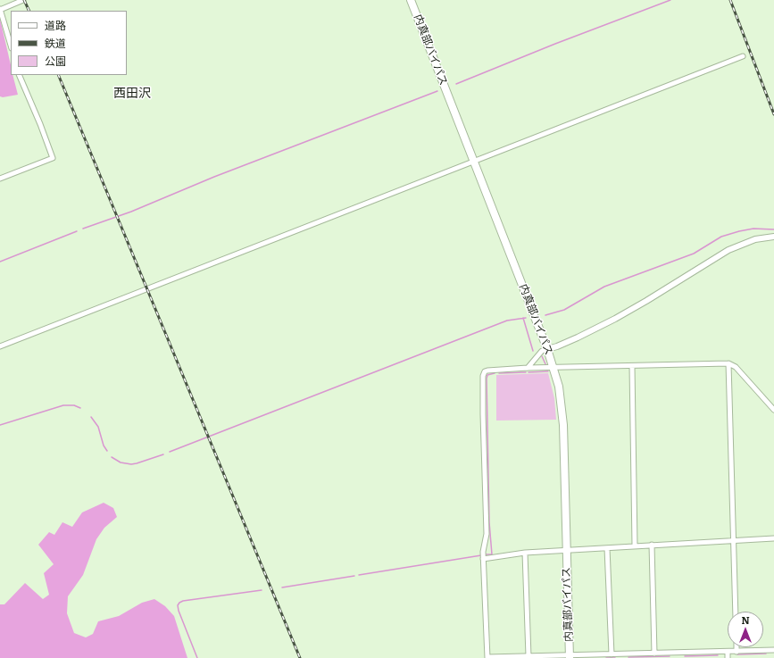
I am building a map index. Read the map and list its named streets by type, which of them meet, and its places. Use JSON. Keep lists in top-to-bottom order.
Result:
{
  "streets": {
    "highway": ["内真部バイパス"]
  },
  "districts": ["西田沢"],
  "legend": ["道路", "鉄道", "公園"],
  "north": "top"
}
